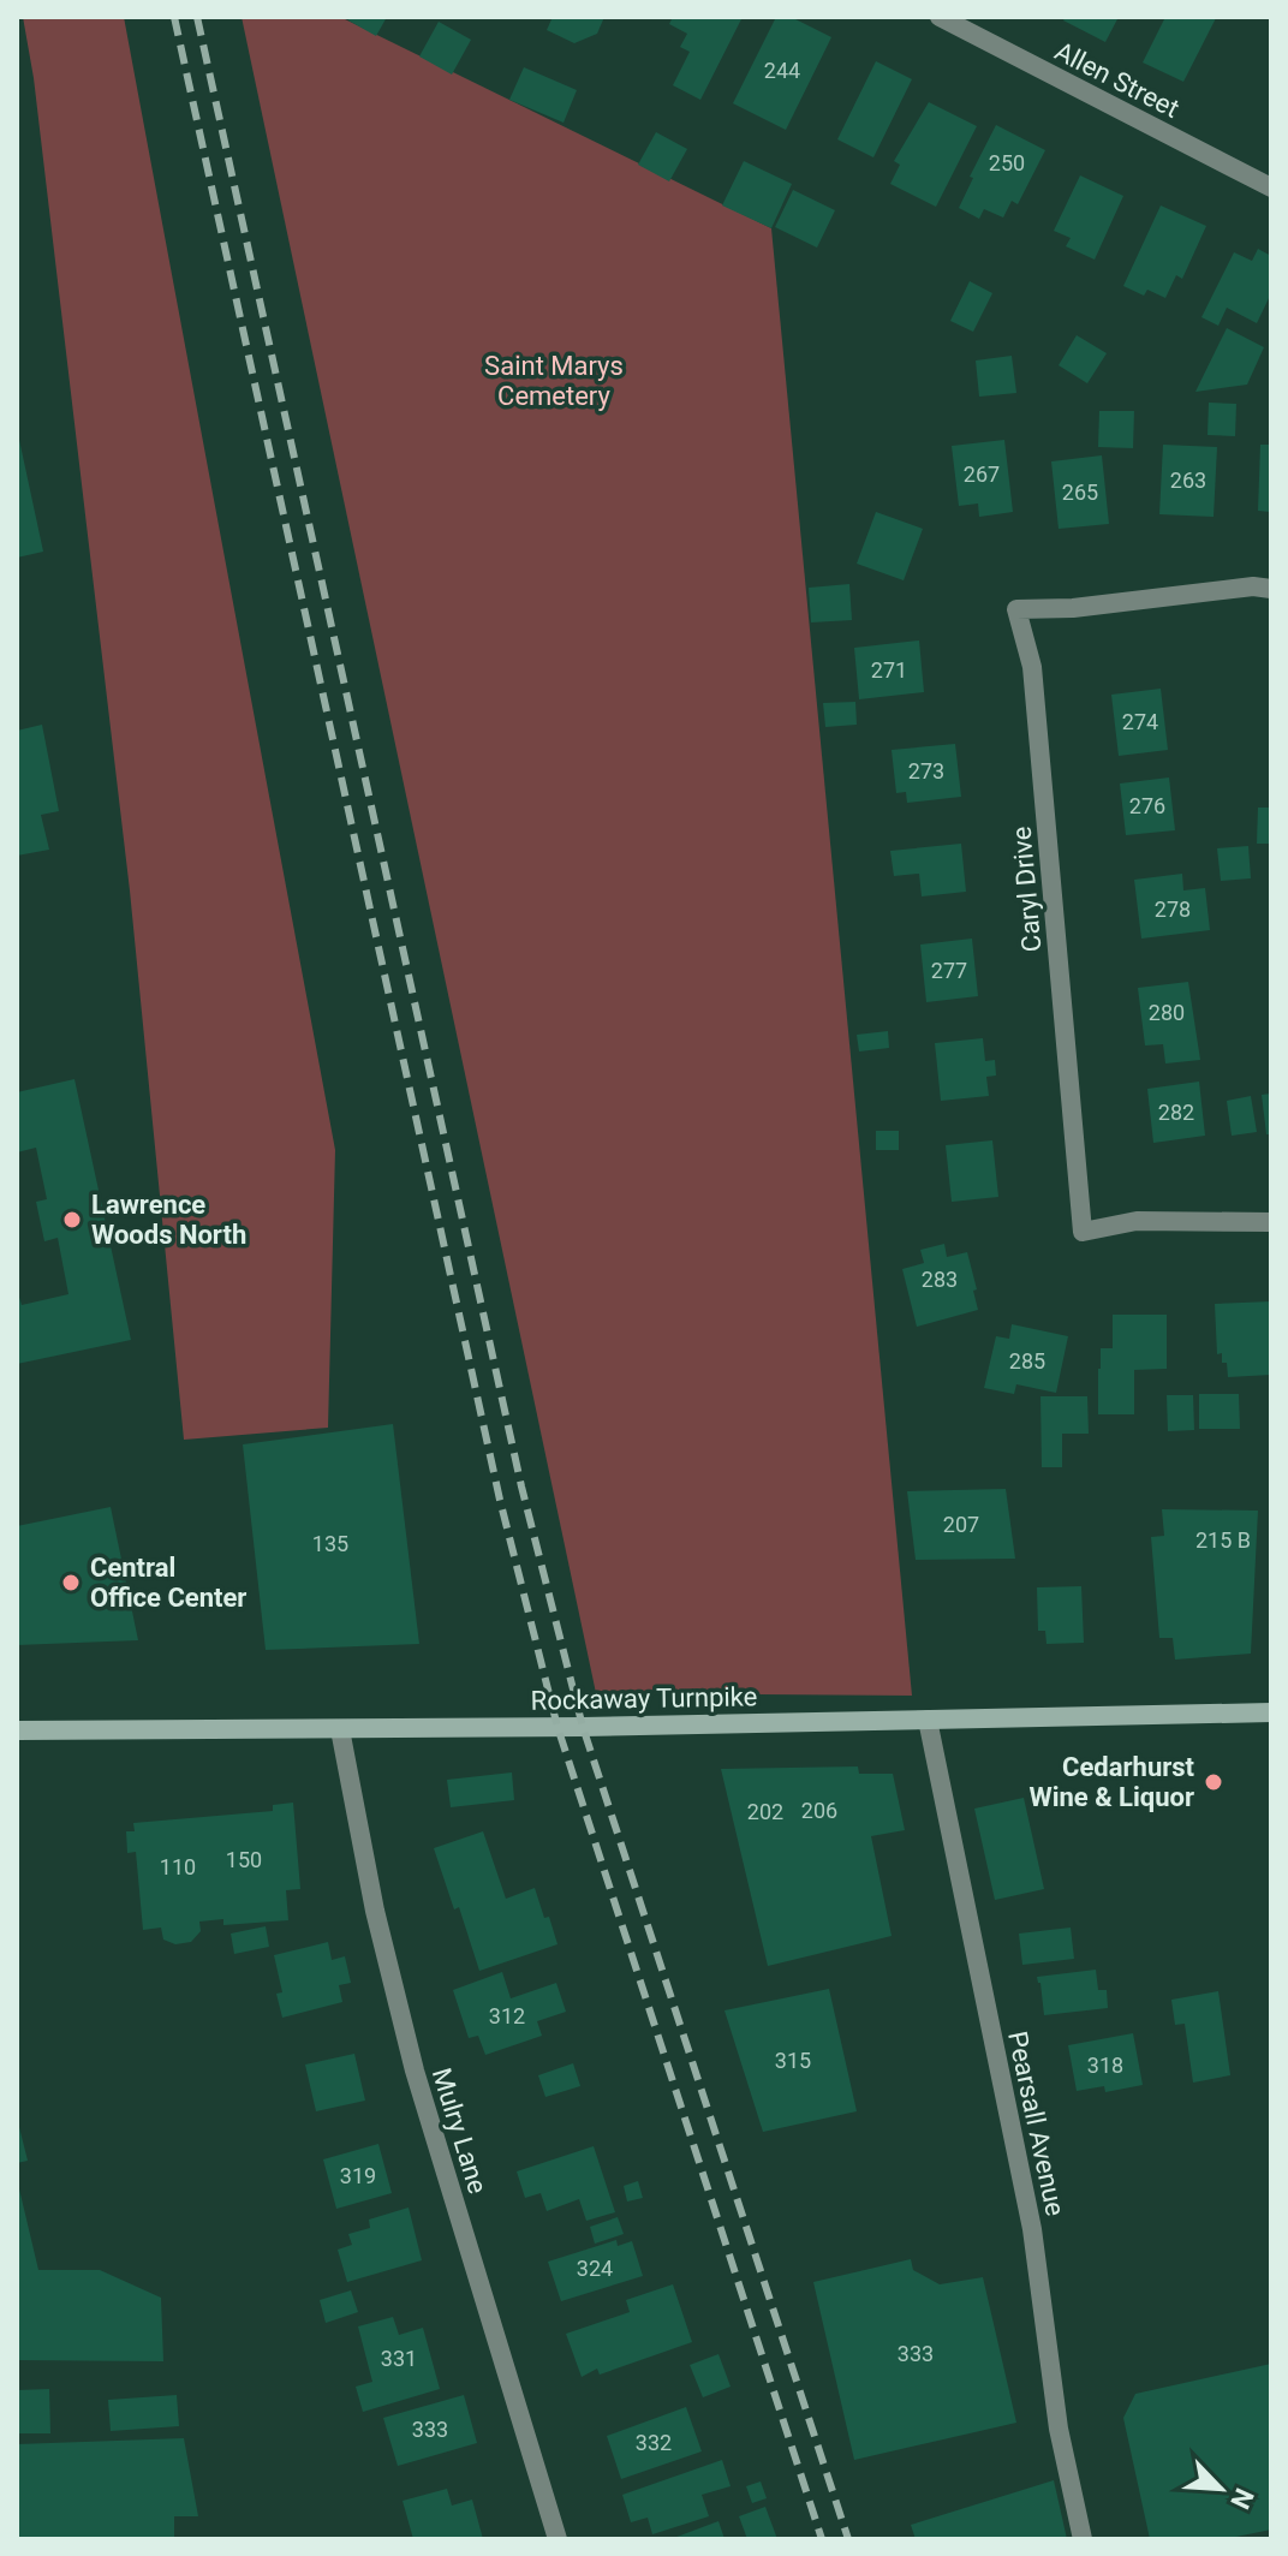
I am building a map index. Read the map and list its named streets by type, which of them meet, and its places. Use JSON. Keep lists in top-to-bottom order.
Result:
{
  "streets": {
    "main road": ["Rockaway Turnpike"],
    "street": [
      "Allen Street",
      "Caryl Drive",
      "Pearsall Avenue",
      "Mulry Lane"
    ]
  },
  "crossings": [
    ["Rockaway Turnpike", "Pearsall Avenue"],
    ["Rockaway Turnpike", "Mulry Lane"]
  ],
  "parks": ["Saint Marys Cemetery"],
  "places": ["Lawrence Woods North", "Central Office Center", "Cedarhurst Wine & Liquor"],
  "house_numbers": [
    "244",
    "250",
    "267",
    "263",
    "265",
    "271",
    "274",
    "273",
    "276",
    "278",
    "277",
    "280",
    "282",
    "283",
    "285",
    "207",
    "215 B",
    "135",
    "206",
    "202",
    "150",
    "110",
    "312",
    "315",
    "318",
    "319",
    "324",
    "333",
    "331",
    "333",
    "332"
  ],
  "north": "bottom right"
}
